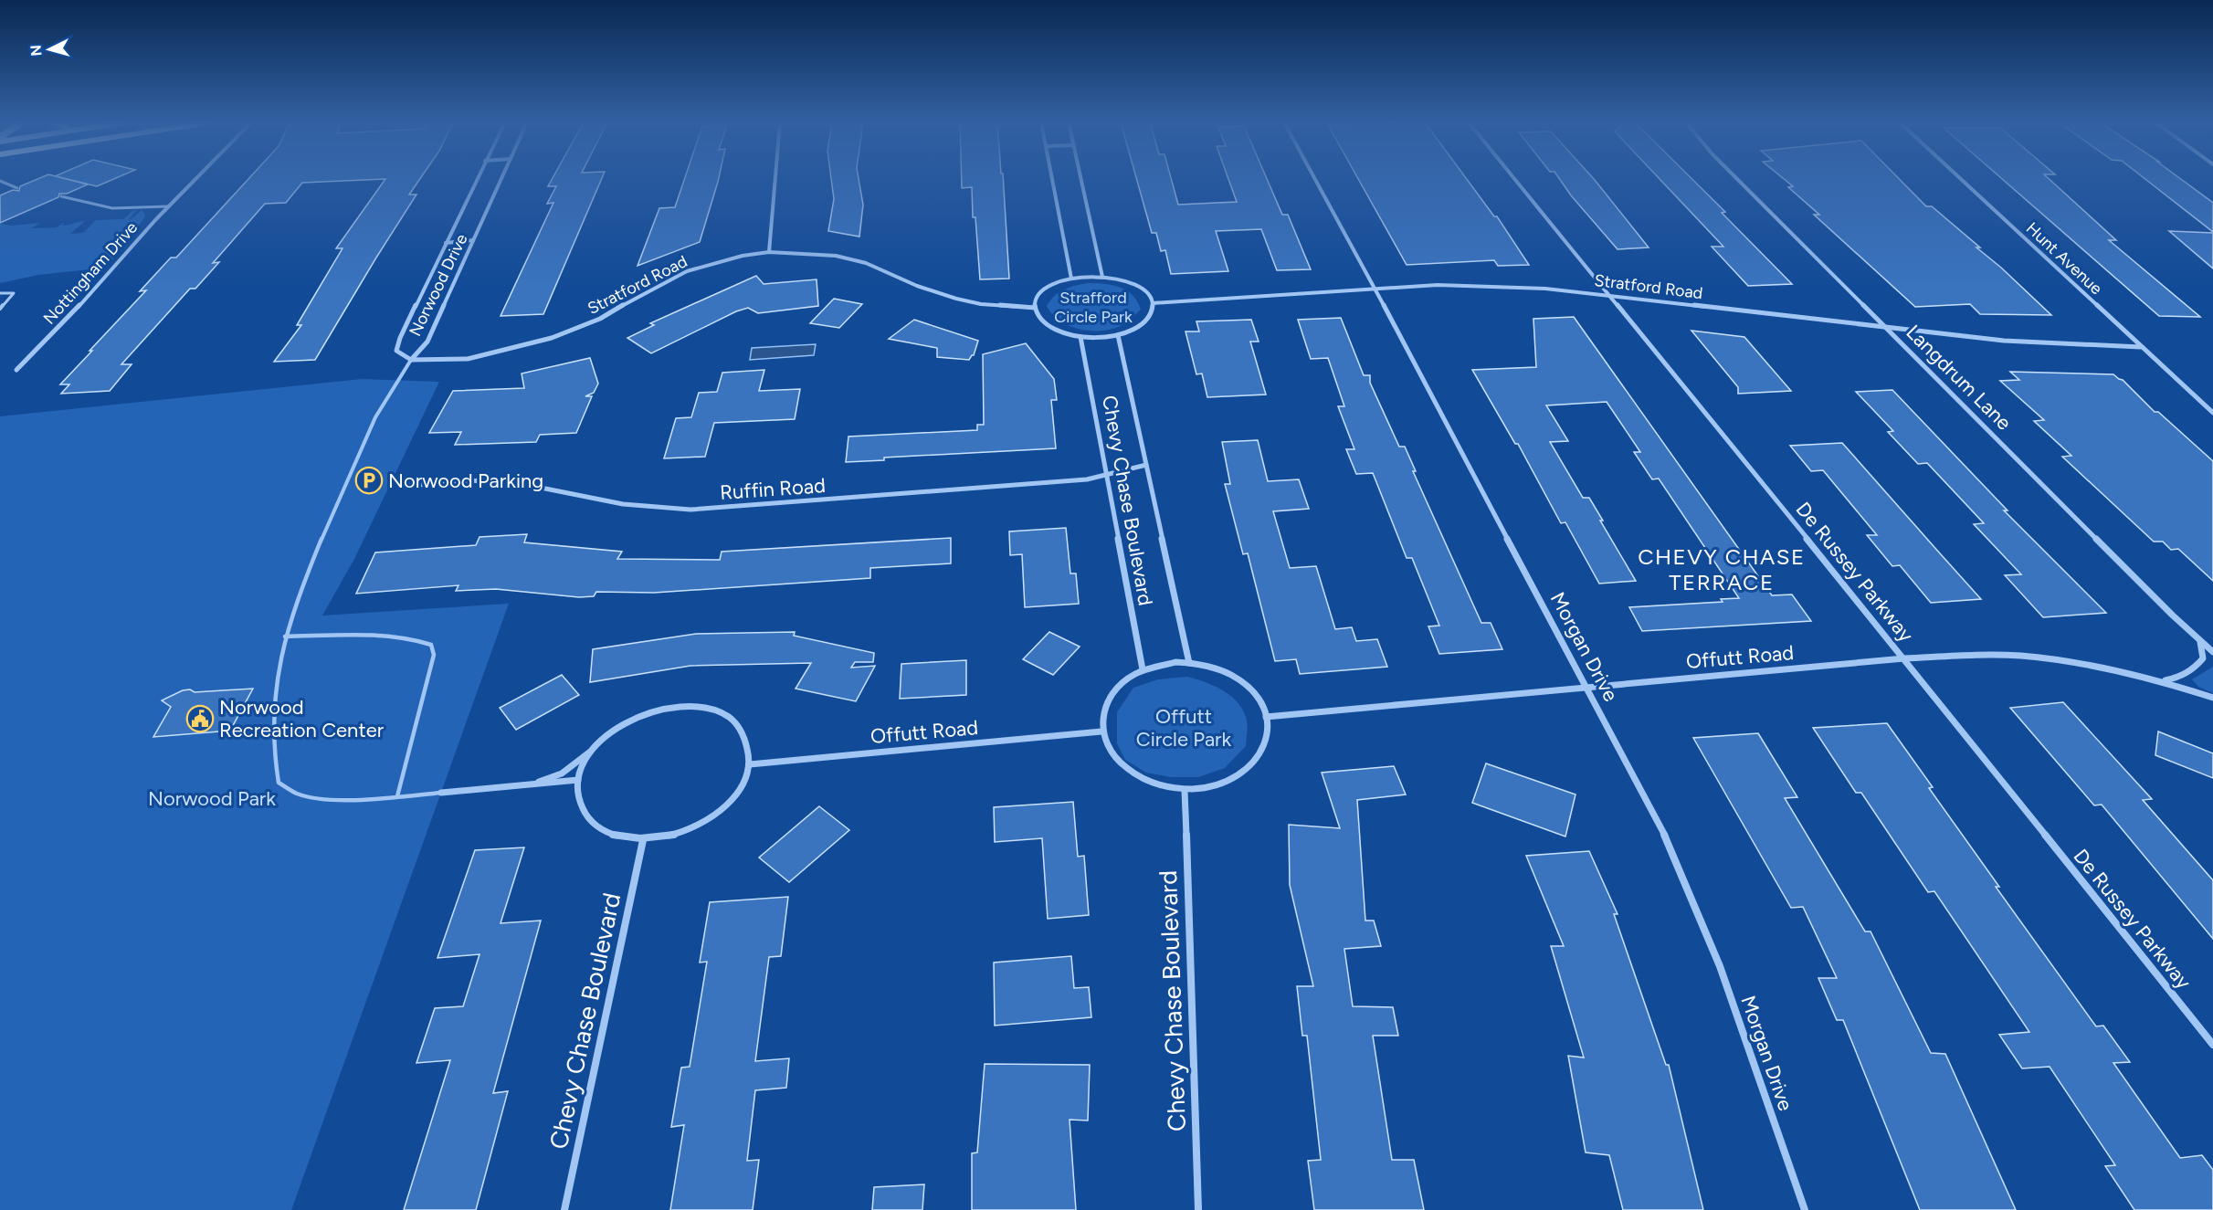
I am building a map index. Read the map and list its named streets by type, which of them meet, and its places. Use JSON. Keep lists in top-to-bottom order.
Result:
{
  "streets": {
    "street": [
      "Hunt Avenue",
      "Nottingham Drive",
      "Norwood Drive",
      "Stratford Road",
      "Langdrum Lane",
      "Ruffin Road",
      "Chevy Chase Boulevard",
      "De Russey Parkway",
      "Morgan Drive",
      "Offutt Road"
    ]
  },
  "crossings": [
    ["Hunt Avenue", "Stratford Road"],
    ["Norwood Drive", "Stratford Road"],
    ["Stratford Road", "Langdrum Lane"],
    ["Stratford Road", "De Russey Parkway"],
    ["Stratford Road", "Morgan Drive"],
    ["Ruffin Road", "Chevy Chase Boulevard"],
    ["Chevy Chase Boulevard", "Offutt Road"],
    ["De Russey Parkway", "Offutt Road"],
    ["Morgan Drive", "Offutt Road"]
  ],
  "districts": ["CHEVY CHASE TERRACE"],
  "parks": ["Strafford Circle Park", "Offutt Circle Park", "Norwood Park"],
  "places": {
    "parking": ["Norwood Parking"],
    "public building": ["Norwood Recreation Center"]
  },
  "north": "left"
}
